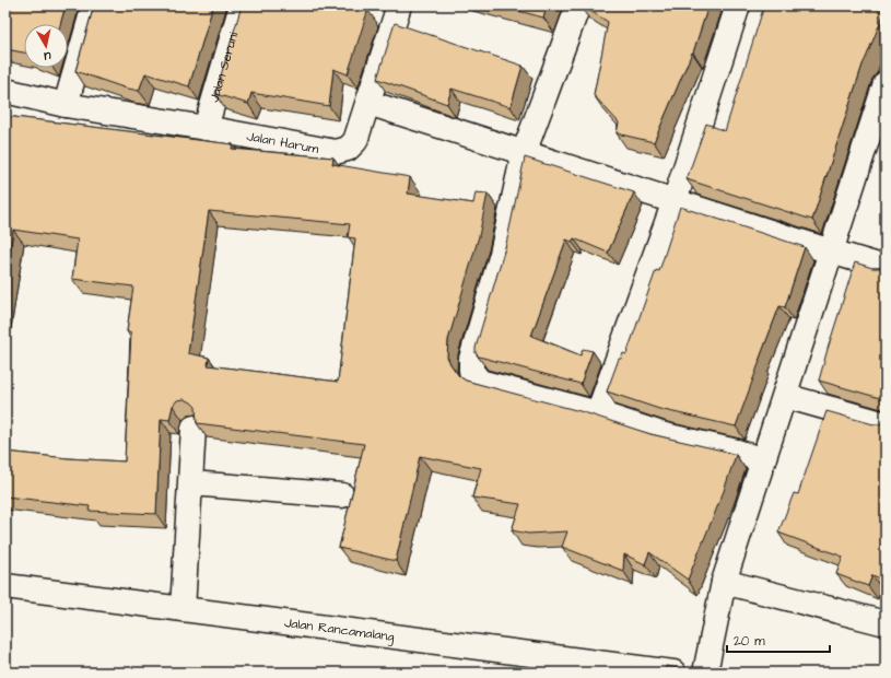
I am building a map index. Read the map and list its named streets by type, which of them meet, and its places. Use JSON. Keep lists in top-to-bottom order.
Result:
{
  "streets": {
    "street": ["Jalan Seruni", "Jalan Harum", "Jalan Rancamalang"]
  },
  "crossings": [
    ["Jalan Seruni", "Jalan Harum"]
  ],
  "scale_bar": "20 m",
  "north": "bottom"
}
